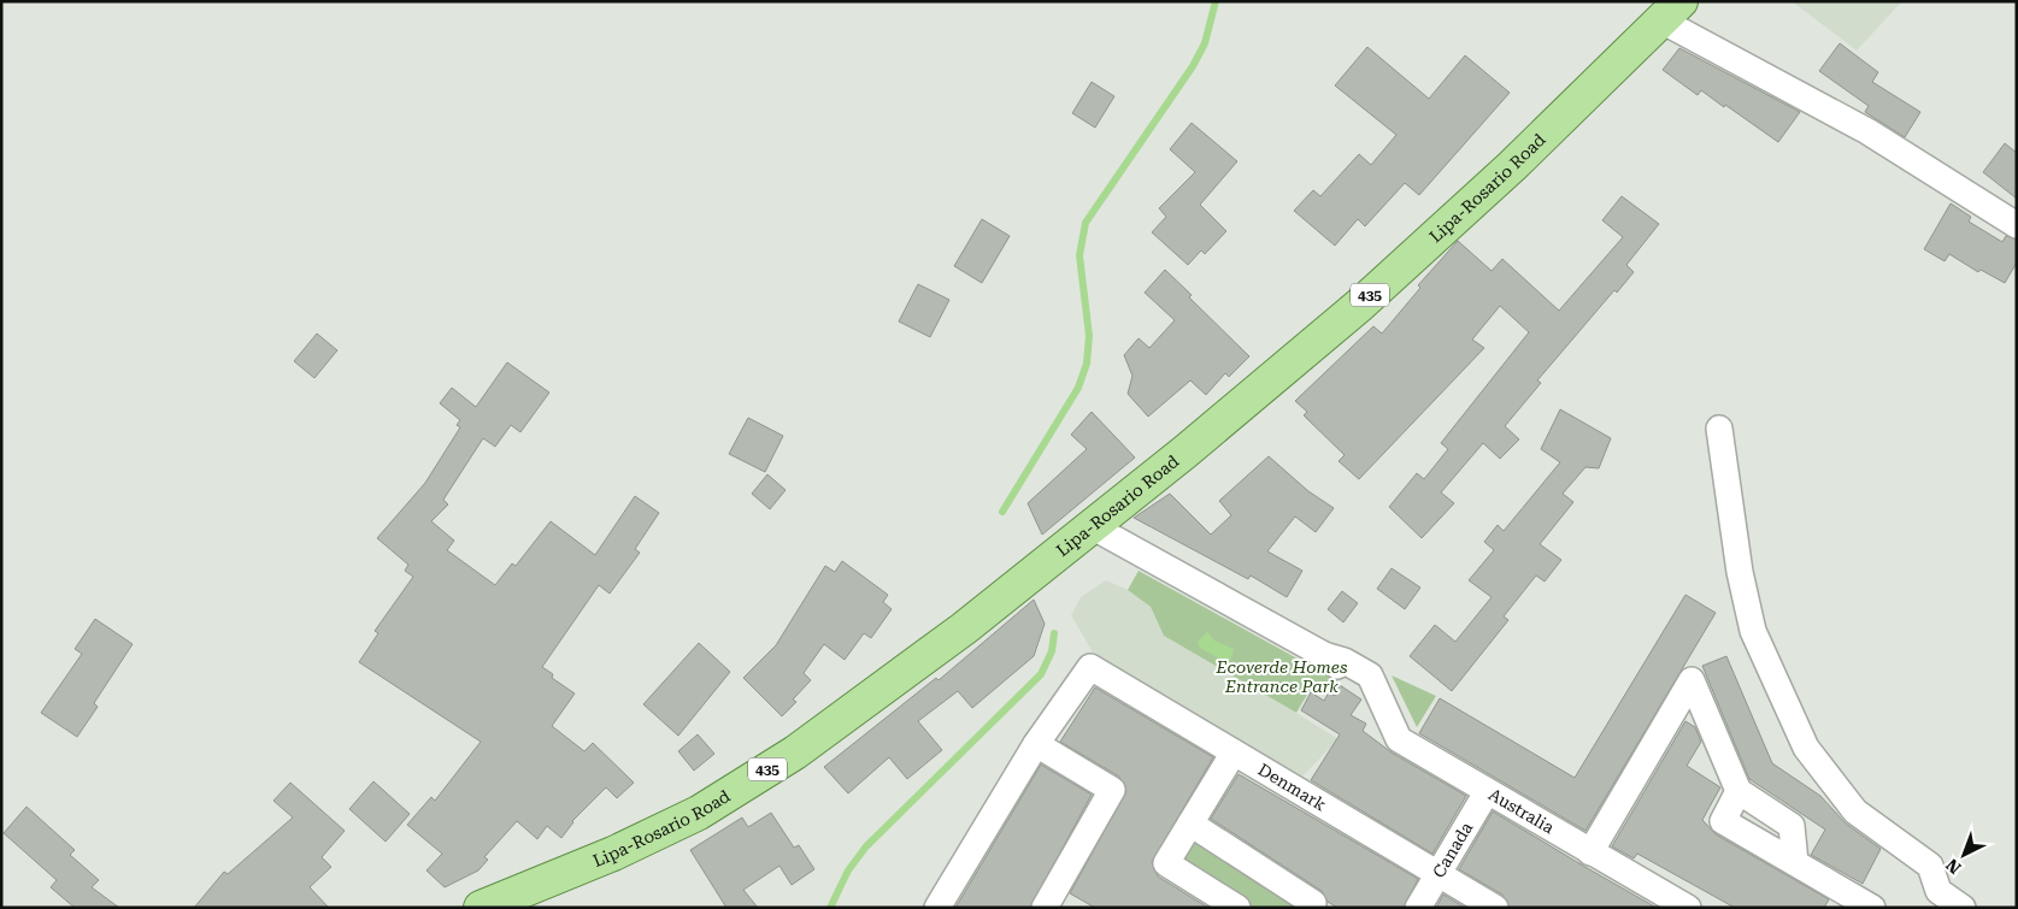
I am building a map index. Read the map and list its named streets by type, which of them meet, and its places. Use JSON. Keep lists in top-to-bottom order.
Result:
{
  "streets": {
    "main road": ["Lipa-Rosario Road", "435"],
    "street": ["Denmark", "Australia", "Canada"]
  },
  "crossings": [
    ["Lipa-Rosario Road", "Australia"],
    ["Denmark", "Canada"],
    ["Australia", "Canada"]
  ],
  "parks": ["Ecoverde Homes Entrance Park"],
  "north": "bottom left"
}
